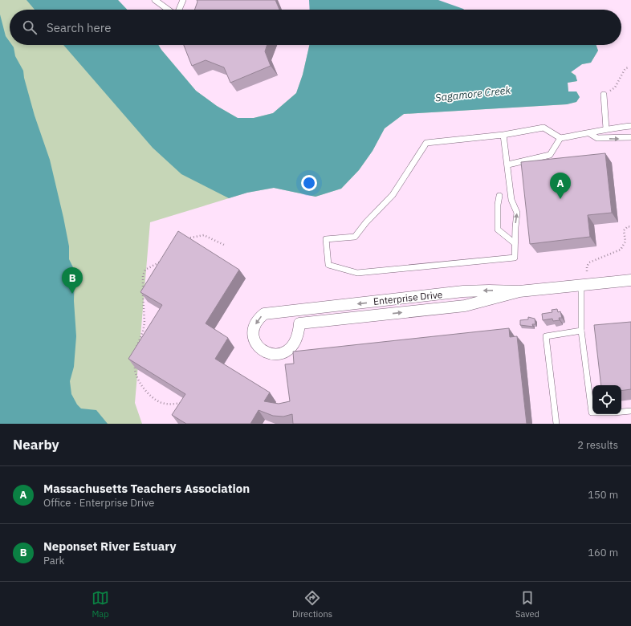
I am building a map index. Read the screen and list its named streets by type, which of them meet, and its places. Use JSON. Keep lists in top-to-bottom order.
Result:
{
  "streets": {
    "street": ["Enterprise Drive"]
  },
  "water": ["Sagamore Creek"],
  "page": {
    "search": "Search here",
    "pins": ["A", "B"],
    "heading": ["Nearby", "2 results"],
    "list": [
      {
        "mark": "A",
        "name": "Massachusetts Teachers Association",
        "note": "Office · Enterprise Drive",
        "value": "150 m"
      },
      {
        "mark": "B",
        "name": "Neponset River Estuary",
        "note": "Park",
        "value": "160 m"
      }
    ],
    "nav": ["Map", "Directions", "Saved"]
  }
}
